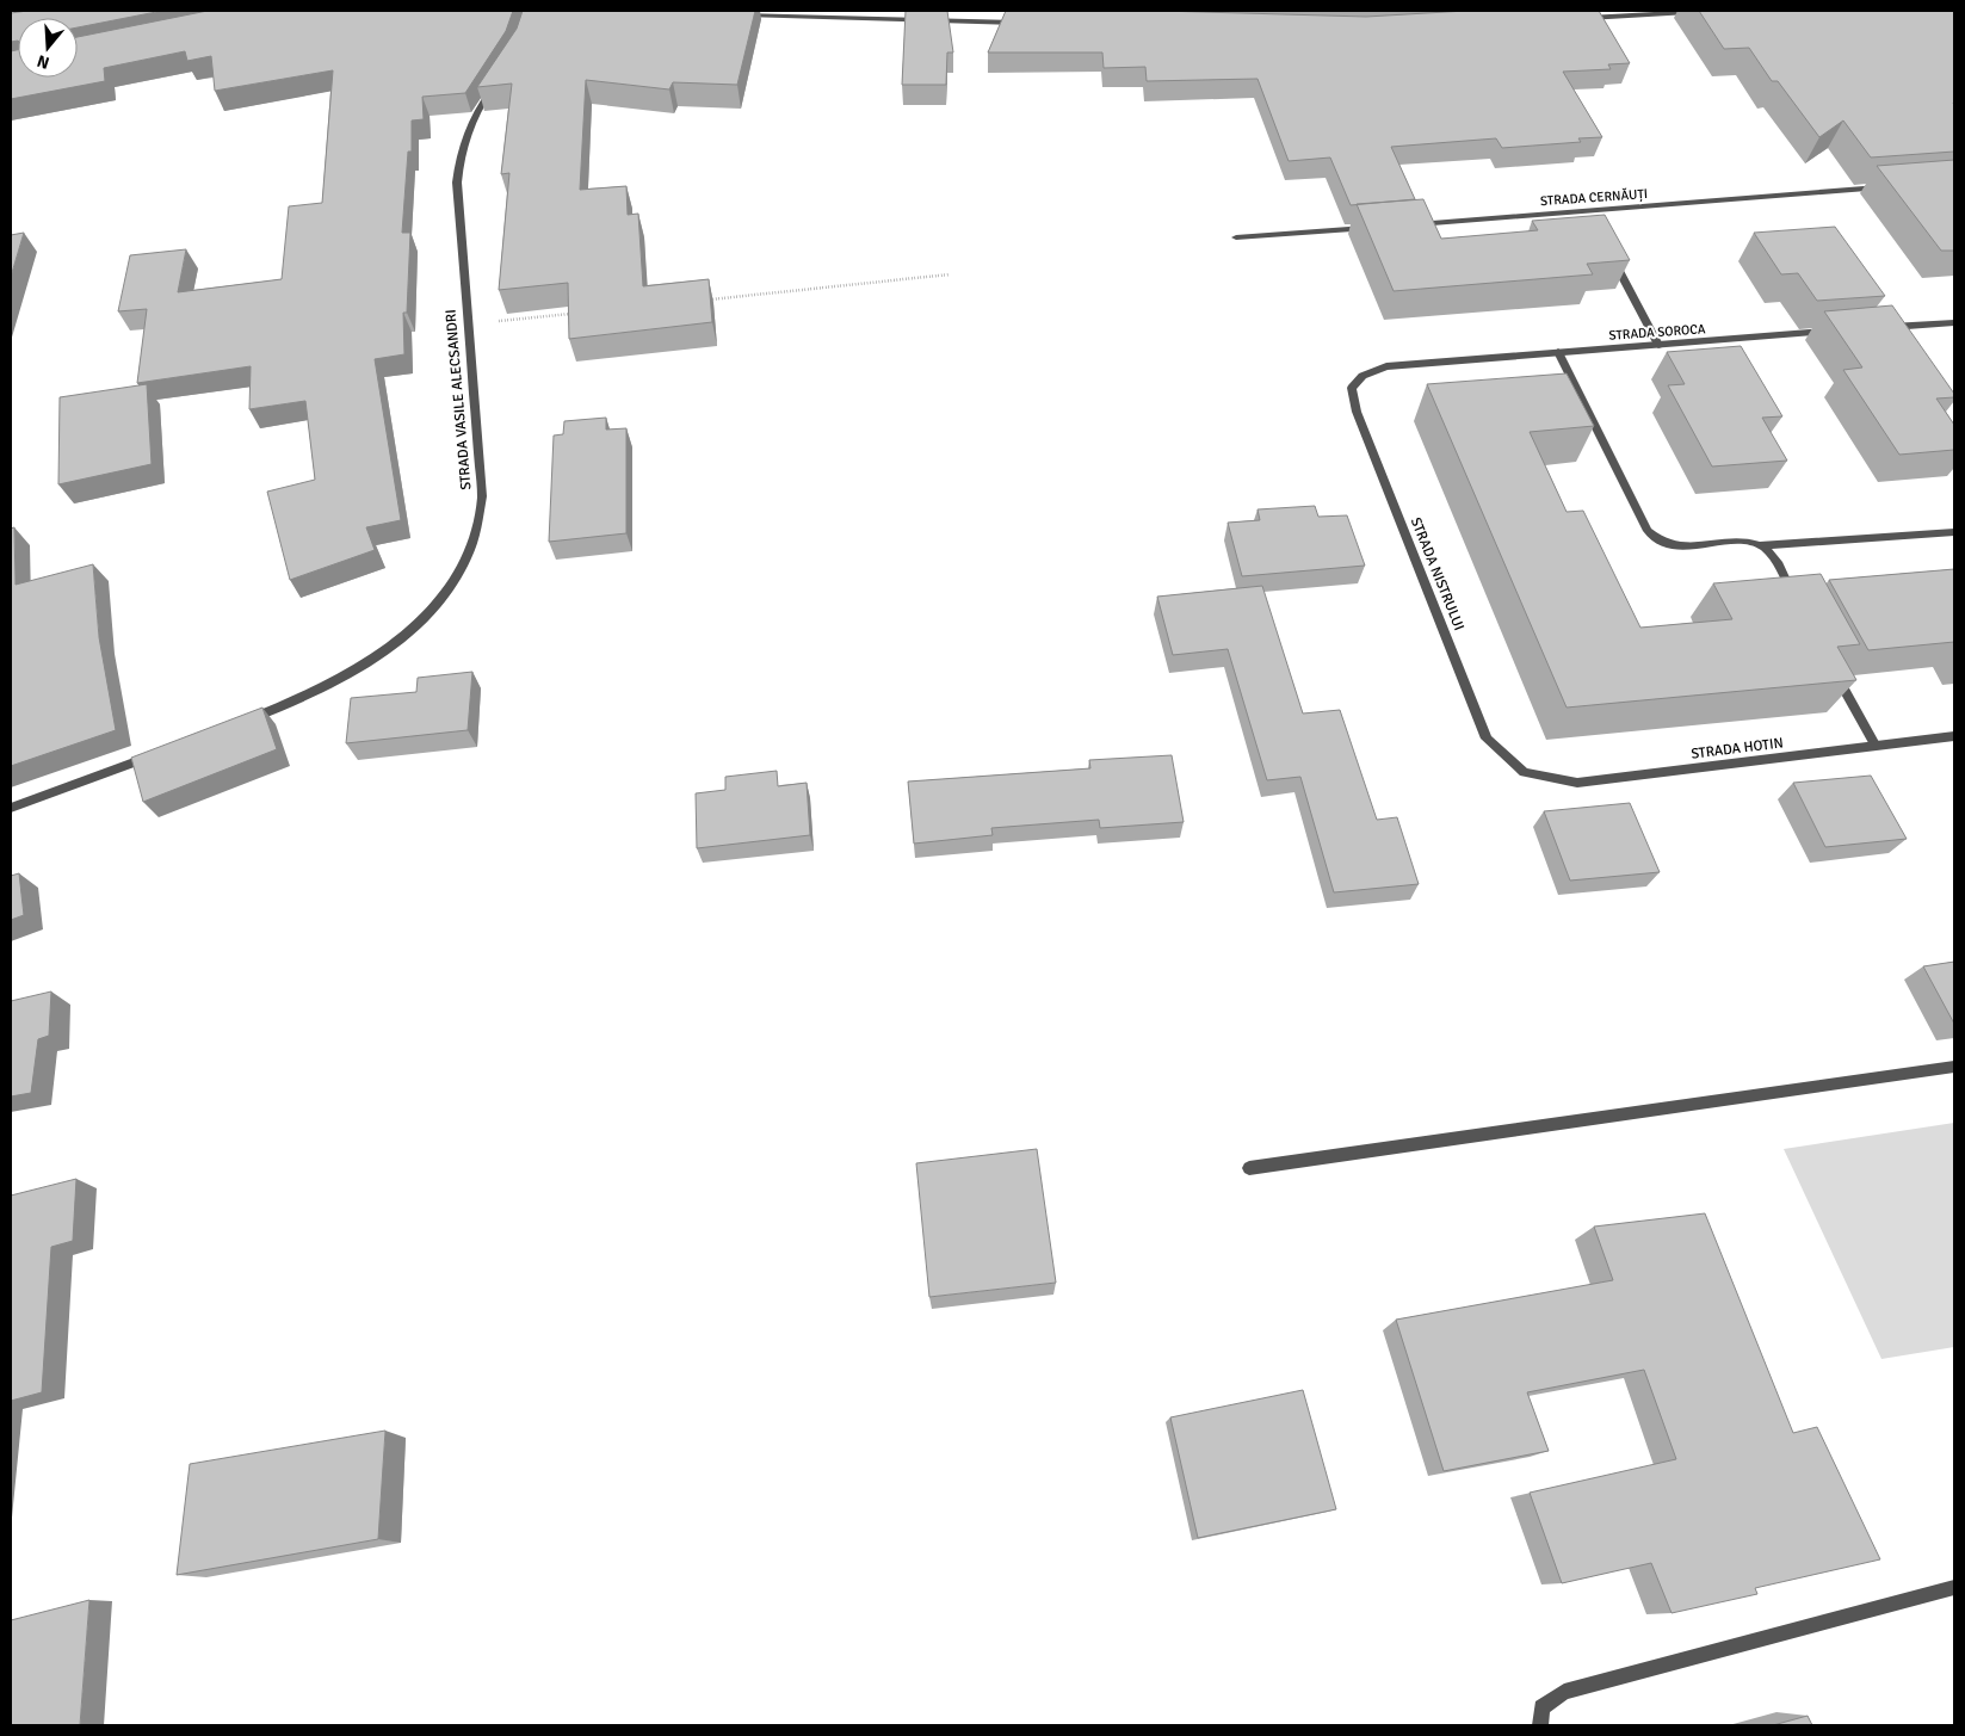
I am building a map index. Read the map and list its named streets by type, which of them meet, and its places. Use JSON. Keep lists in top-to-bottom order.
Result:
{
  "streets": {
    "street": [
      "STRADA CERNĂUȚI",
      "STRADA SOROCA",
      "STRADA VASILE ALECSANDRI",
      "STRADA NISTRULUI",
      "STRADA HOTIN"
    ]
  },
  "crossings": [
    ["STRADA SOROCA", "STRADA NISTRULUI"],
    ["STRADA NISTRULUI", "STRADA HOTIN"]
  ],
  "north": "bottom"
}
